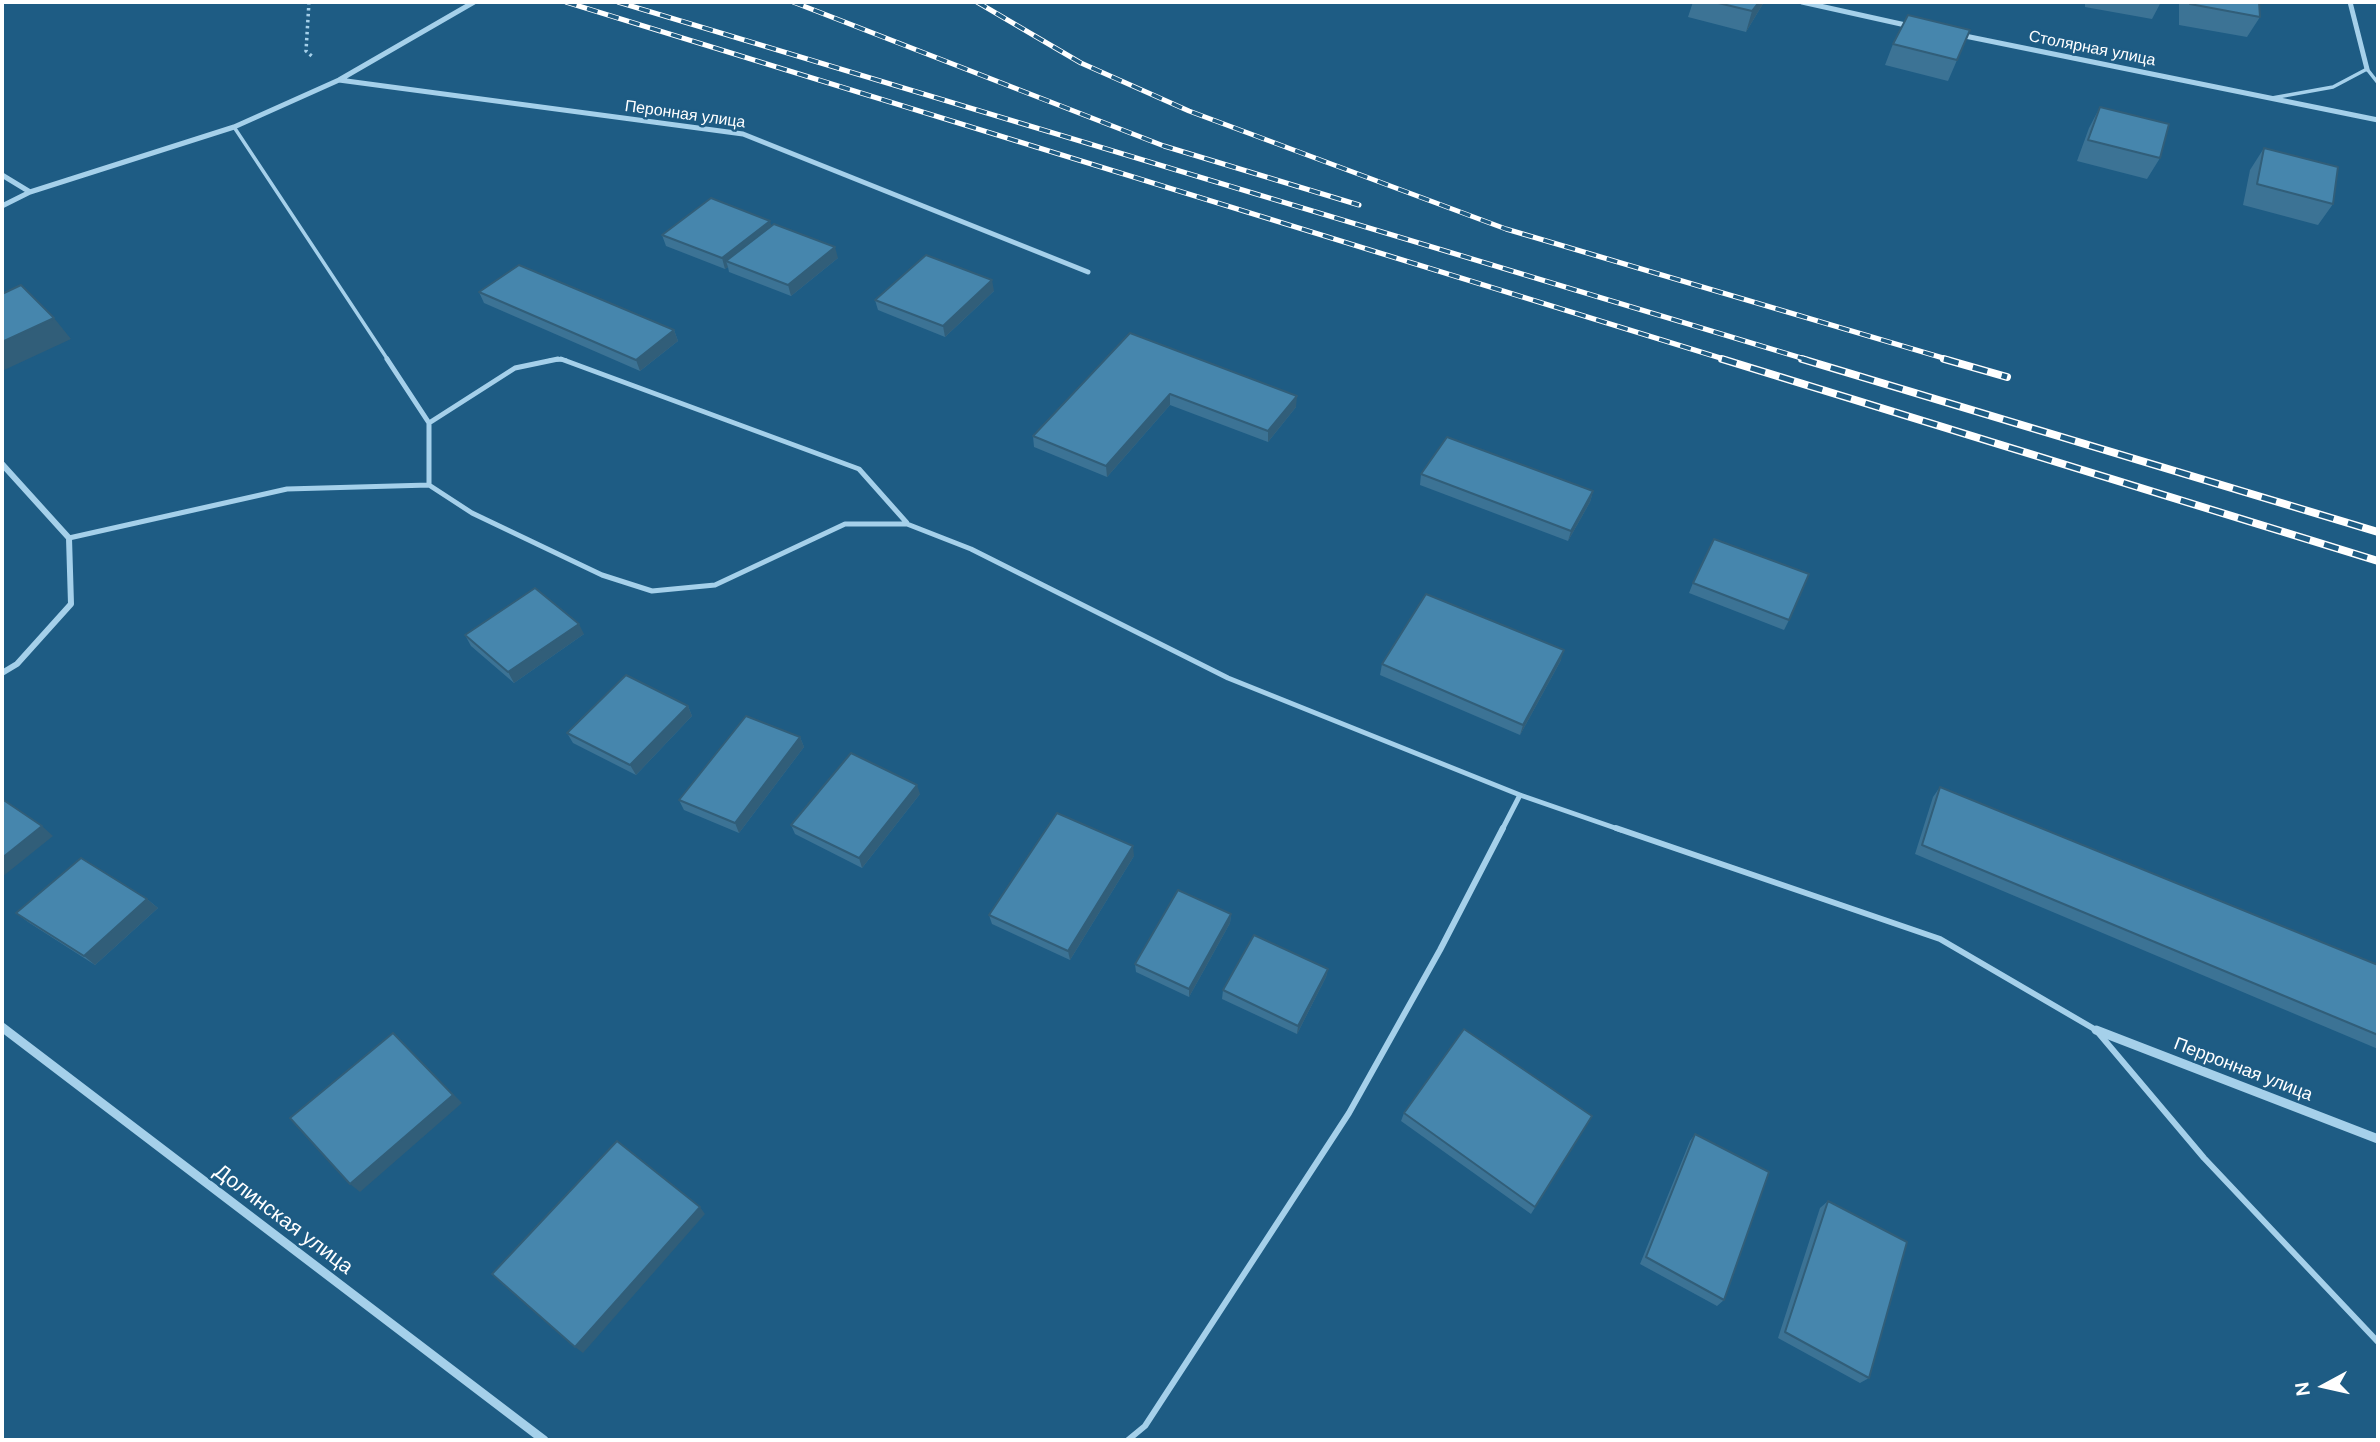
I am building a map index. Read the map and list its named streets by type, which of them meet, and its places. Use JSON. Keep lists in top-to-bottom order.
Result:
{
  "streets": {
    "street": [
      "Столярная улица",
      "Перонная улица",
      "Перронная улица",
      "Долинская улица"
    ]
  },
  "north": "left"
}
